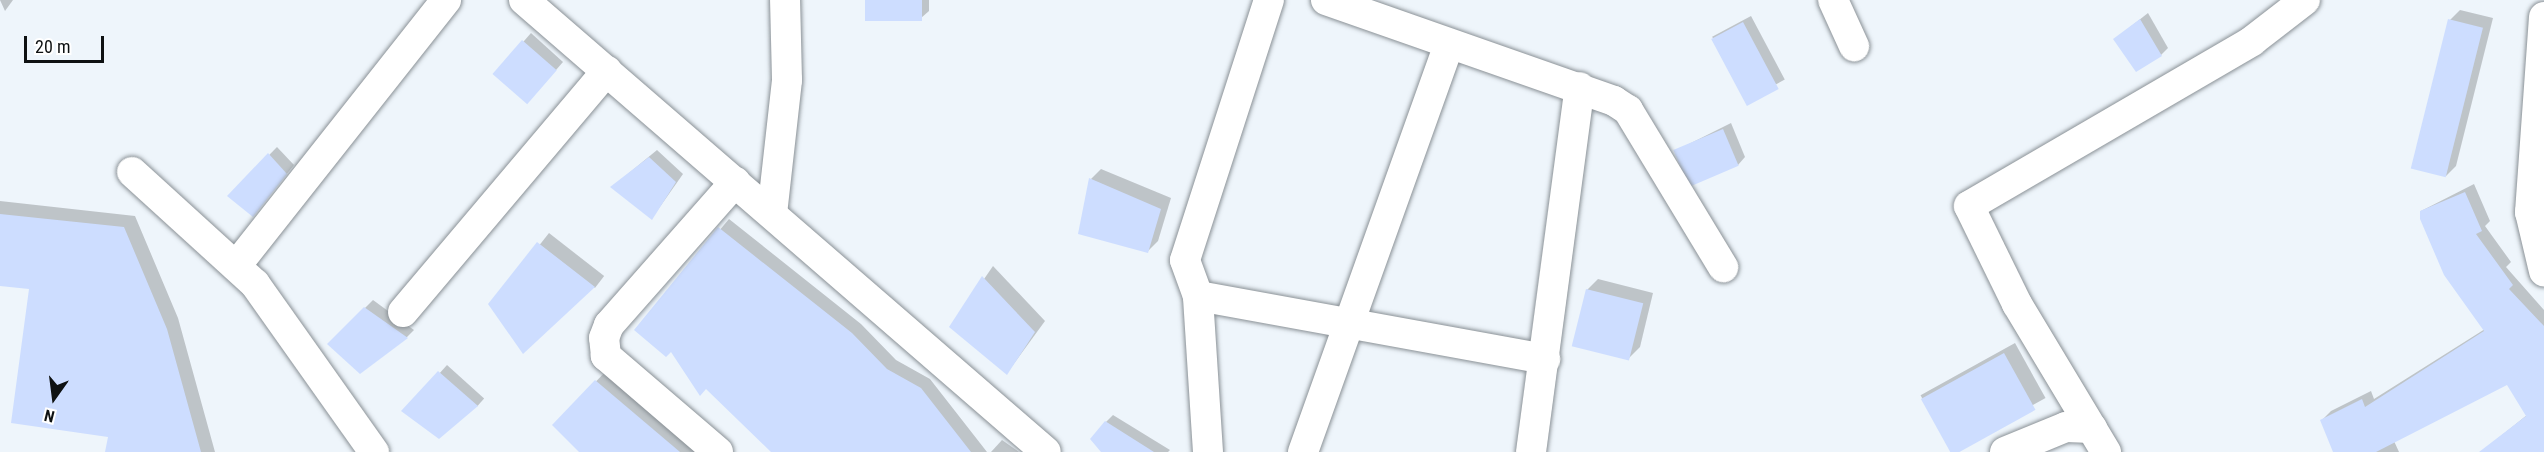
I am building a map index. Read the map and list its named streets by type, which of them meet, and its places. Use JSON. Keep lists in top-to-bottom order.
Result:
{
  "scale_bar": "20 m",
  "north": "bottom"
}
